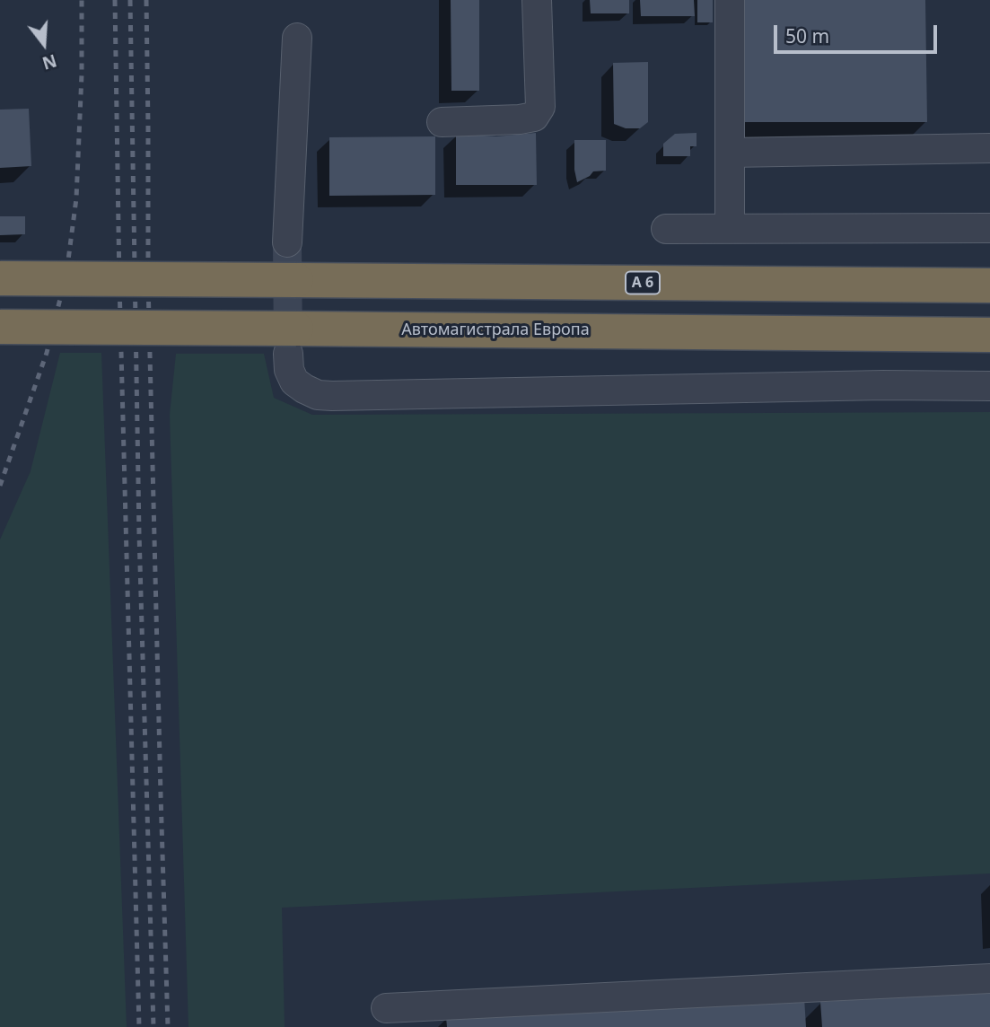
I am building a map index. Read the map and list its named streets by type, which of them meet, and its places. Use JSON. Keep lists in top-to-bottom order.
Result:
{
  "streets": {
    "highway": ["A 6", "Автомагистрала Европа"]
  },
  "scale_bar": "50 m",
  "north": "bottom"
}
